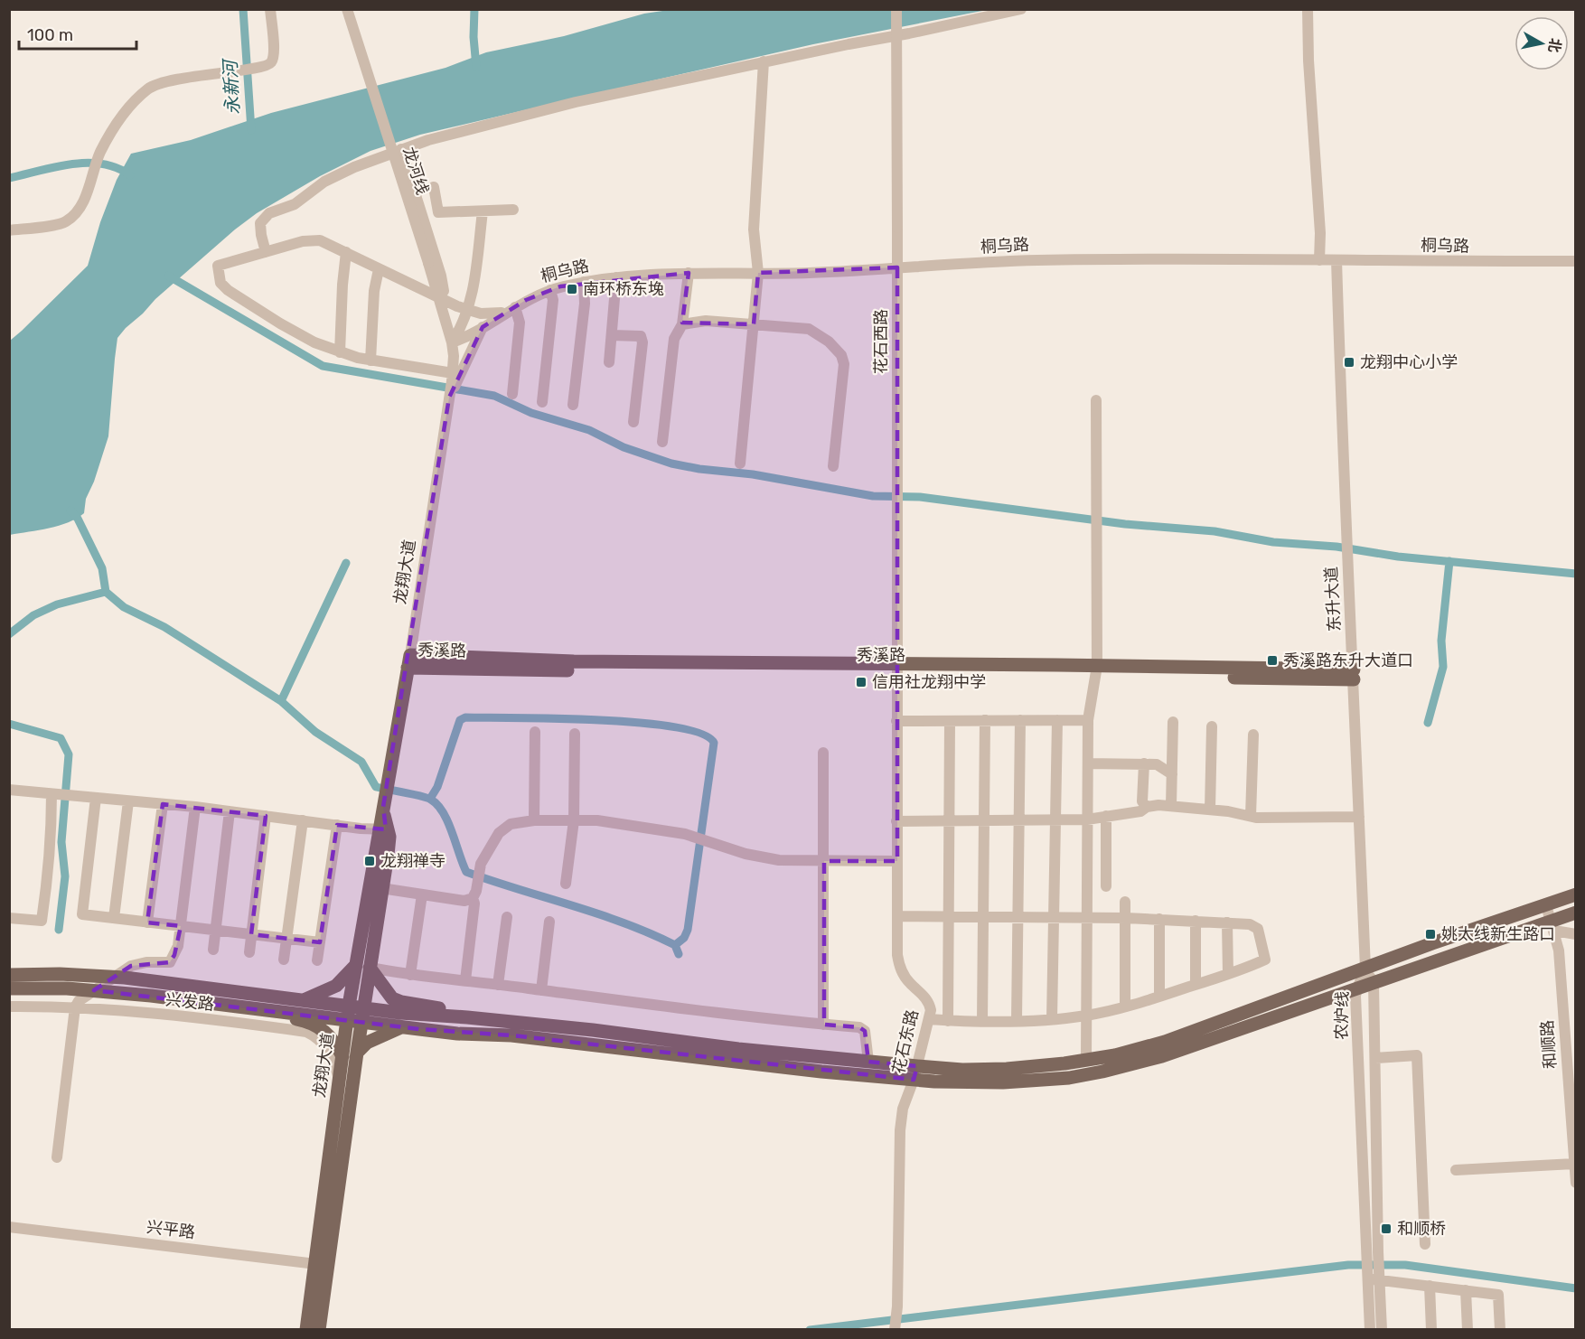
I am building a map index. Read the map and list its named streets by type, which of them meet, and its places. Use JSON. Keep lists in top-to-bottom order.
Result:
{
  "streets": {
    "main road": ["龙翔大道", "秀溪路"],
    "street": [
      "龙河线",
      "桐乌路",
      "花石西路",
      "东升大道",
      "兴发路",
      "农炉线",
      "花石东路",
      "和顺路",
      "兴平路"
    ]
  },
  "crossings": [
    ["龙河线", "桐乌路"],
    ["龙河线", "龙翔大道"],
    ["桐乌路", "花石西路"],
    ["桐乌路", "龙翔大道"],
    ["桐乌路", "东升大道"],
    ["花石西路", "秀溪路"],
    ["花石西路", "花石东路"],
    ["龙翔大道", "秀溪路"],
    ["龙翔大道", "兴发路"],
    ["龙翔大道", "兴平路"],
    ["东升大道", "秀溪路"],
    ["东升大道", "农炉线"],
    ["秀溪路", "花石东路"]
  ],
  "water": ["永新河"],
  "places": {
    "transit": [
      "南环桥东堍",
      "龙翔中心小学",
      "秀溪路东升大道口",
      "信用社龙翔中学",
      "龙翔禅寺",
      "姚太线新生路口",
      "和顺桥"
    ]
  },
  "scale_bar": "100 m",
  "north": "right"
}
